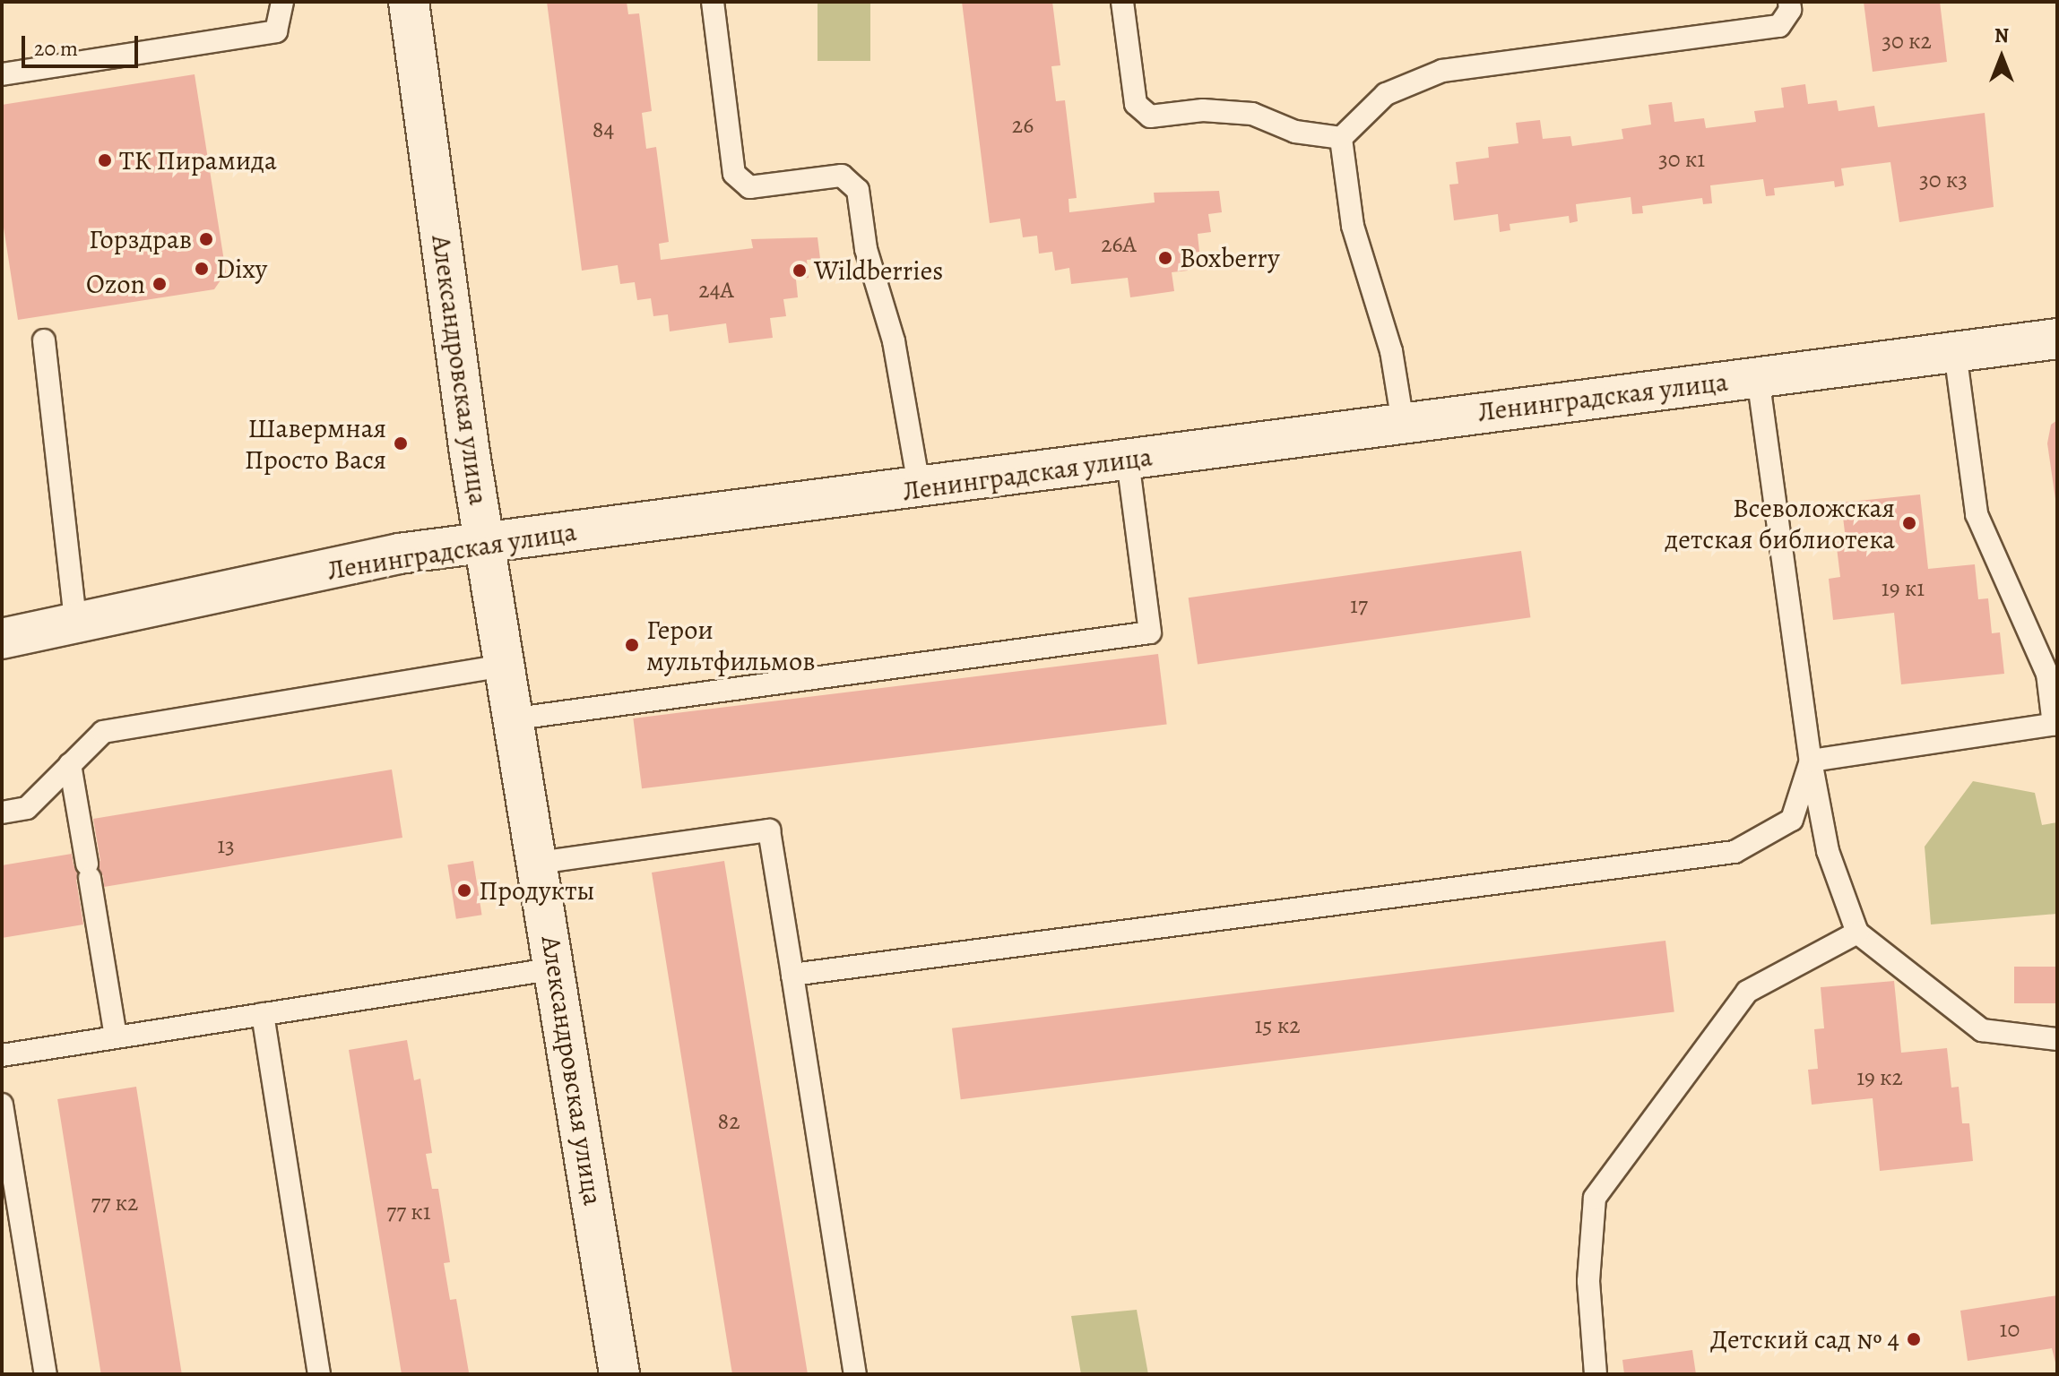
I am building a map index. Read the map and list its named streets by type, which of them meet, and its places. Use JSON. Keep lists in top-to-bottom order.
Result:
{
  "streets": {
    "street": ["Александровская улица", "Ленинградская улица"]
  },
  "crossings": [
    ["Александровская улица", "Ленинградская улица"]
  ],
  "places": [
    "ТК Пирамида",
    "Горздрав",
    "Boxberry",
    "Dixy",
    "Wildberries",
    "Ozon",
    "Шавермная Просто Вася",
    "Всеволожская детская библиотека",
    "Герои мультфильмов",
    "Продукты",
    "Детский сад № 4"
  ],
  "house_numbers": [
    "30 к2",
    "26",
    "84",
    "30 к1",
    "30 к3",
    "26А",
    "24А",
    "19 к1",
    "17",
    "13",
    "15 к2",
    "19 к2",
    "82",
    "77 к2",
    "77 к1",
    "10"
  ],
  "scale_bar": "20 m",
  "north": "top"
}
